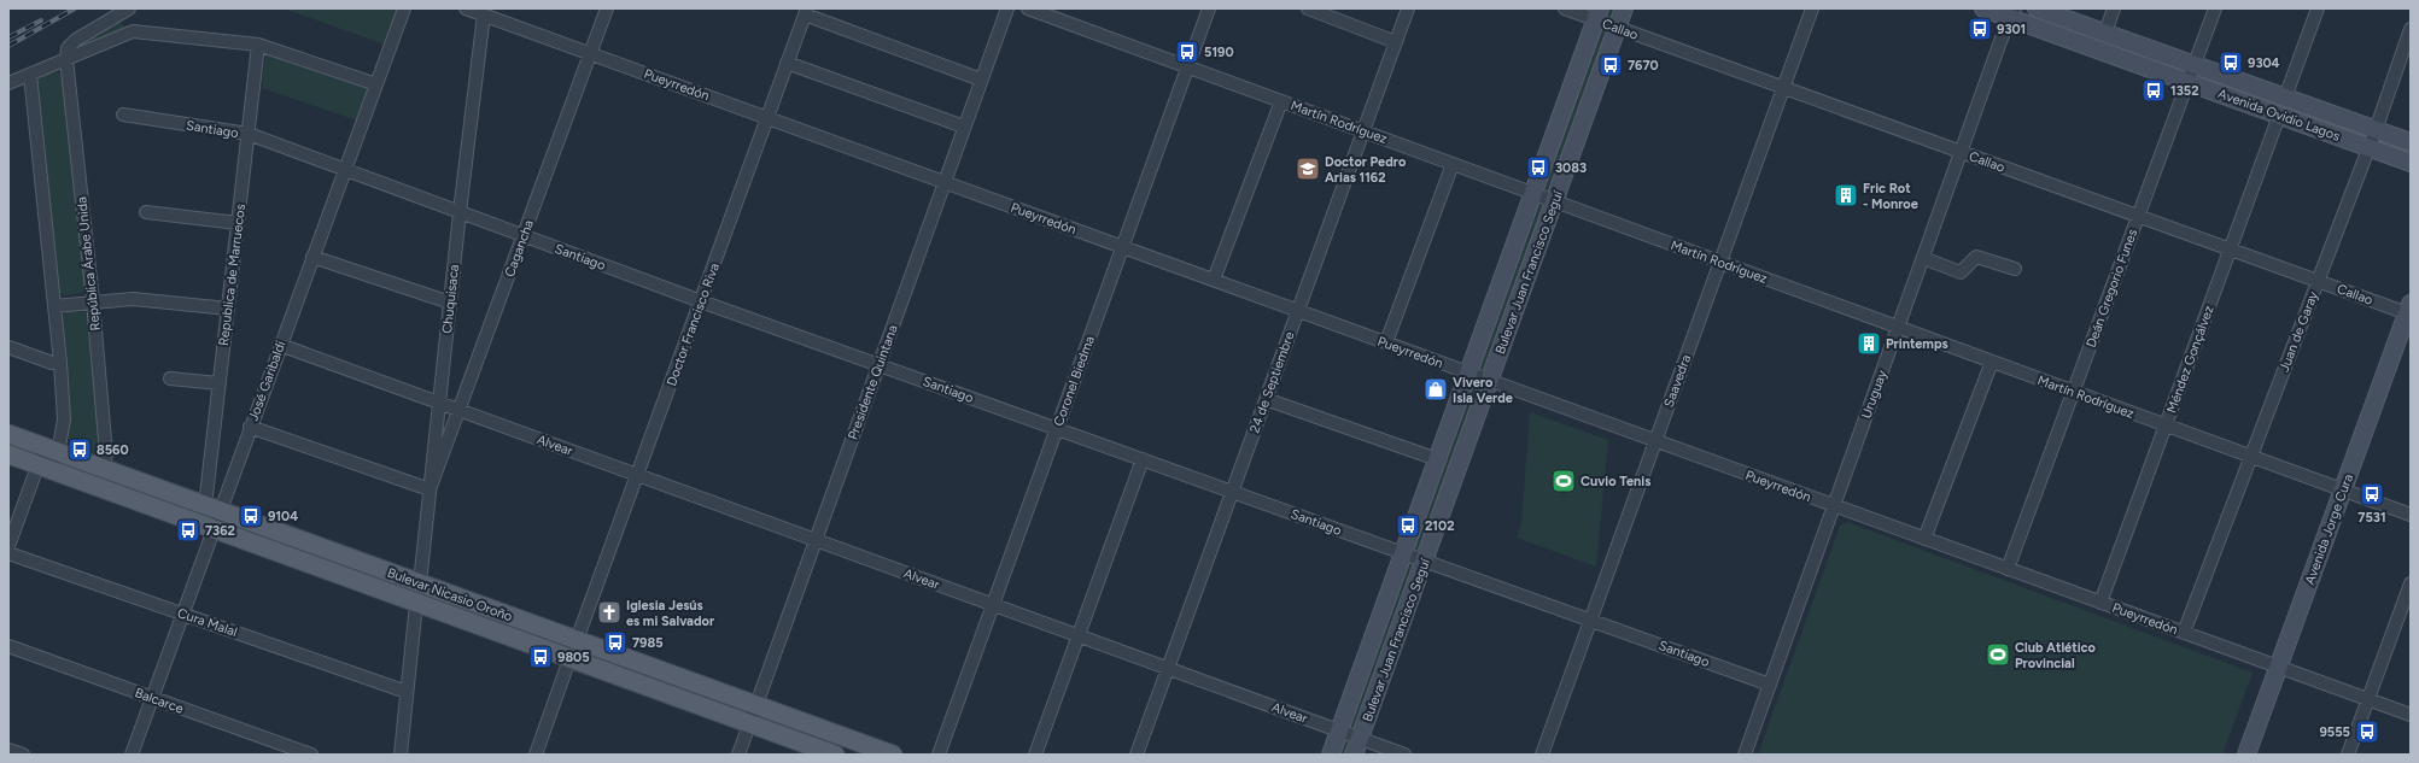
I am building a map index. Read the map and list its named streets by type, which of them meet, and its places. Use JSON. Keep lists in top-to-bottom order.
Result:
{
  "streets": {
    "main road": [
      "Avenida Ovidio Lagos",
      "Bulevar Juan Francisco Seguí",
      "Avenida Jorge Cura",
      "Bulevar Nicasio Oroño"
    ],
    "street": [
      "Callao",
      "Pueyrredón",
      "Martín Rodríguez",
      "Santiago",
      "Cagancha",
      "República Árabe Unida",
      "Republica de Marruecos",
      "Deán Gregorio Funes",
      "Chuquisaca",
      "Doctor Francisco Riva",
      "Juan de Garay",
      "Méndez Gonçálvez",
      "José Garibaldi",
      "Coronel Biedma",
      "Saavedra",
      "Presidente Quintana",
      "24 de Septiembre",
      "Uruguay",
      "Alvear",
      "Cura Malal",
      "Balcarce"
    ]
  },
  "crossings": [
    ["Callao", "Bulevar Juan Francisco Seguí"],
    ["Callao", "Deán Gregorio Funes"],
    ["Callao", "Juan de Garay"],
    ["Callao", "Méndez Gonçálvez"],
    ["Callao", "Saavedra"],
    ["Callao", "Uruguay"],
    ["Callao", "Avenida Jorge Cura"],
    ["Pueyrredón", "Cagancha"],
    ["Pueyrredón", "Bulevar Juan Francisco Seguí"],
    ["Pueyrredón", "Deán Gregorio Funes"],
    ["Pueyrredón", "Chuquisaca"],
    ["Pueyrredón", "Doctor Francisco Riva"],
    ["Pueyrredón", "Juan de Garay"],
    ["Pueyrredón", "Méndez Gonçálvez"],
    ["Pueyrredón", "Coronel Biedma"],
    ["Pueyrredón", "Saavedra"],
    ["Pueyrredón", "Presidente Quintana"],
    ["Pueyrredón", "24 de Septiembre"],
    ["Pueyrredón", "Uruguay"],
    ["Pueyrredón", "Avenida Jorge Cura"],
    ["Avenida Ovidio Lagos", "Deán Gregorio Funes"],
    ["Avenida Ovidio Lagos", "Juan de Garay"],
    ["Avenida Ovidio Lagos", "Méndez Gonçálvez"],
    ["Avenida Ovidio Lagos", "Uruguay"],
    ["Martín Rodríguez", "Bulevar Juan Francisco Seguí"],
    ["Martín Rodríguez", "Deán Gregorio Funes"],
    ["Martín Rodríguez", "Juan de Garay"],
    ["Martín Rodríguez", "Méndez Gonçálvez"],
    ["Martín Rodríguez", "Coronel Biedma"],
    ["Martín Rodríguez", "Saavedra"],
    ["Martín Rodríguez", "24 de Septiembre"],
    ["Martín Rodríguez", "Uruguay"],
    ["Martín Rodríguez", "Avenida Jorge Cura"],
    ["Santiago", "Cagancha"],
    ["Santiago", "Bulevar Juan Francisco Seguí"],
    ["Santiago", "Republica de Marruecos"],
    ["Santiago", "Chuquisaca"],
    ["Santiago", "Doctor Francisco Riva"],
    ["Santiago", "José Garibaldi"],
    ["Santiago", "Coronel Biedma"],
    ["Santiago", "Saavedra"],
    ["Santiago", "Presidente Quintana"],
    ["Santiago", "24 de Septiembre"],
    ["Santiago", "Uruguay"],
    ["Cagancha", "Chuquisaca"],
    ["Cagancha", "Alvear"],
    ["República Árabe Unida", "Bulevar Nicasio Oroño"],
    ["Bulevar Juan Francisco Seguí", "Alvear"],
    ["Republica de Marruecos", "José Garibaldi"],
    ["Republica de Marruecos", "Bulevar Nicasio Oroño"],
    ["Chuquisaca", "Alvear"],
    ["Chuquisaca", "Bulevar Nicasio Oroño"],
    ["Doctor Francisco Riva", "Alvear"],
    ["Doctor Francisco Riva", "Bulevar Nicasio Oroño"],
    ["José Garibaldi", "Alvear"],
    ["José Garibaldi", "Bulevar Nicasio Oroño"],
    ["José Garibaldi", "Cura Malal"],
    ["José Garibaldi", "Balcarce"],
    ["Coronel Biedma", "Alvear"],
    ["Presidente Quintana", "Alvear"],
    ["Presidente Quintana", "Bulevar Nicasio Oroño"],
    ["24 de Septiembre", "Alvear"]
  ],
  "places": {
    "bus stop": [
      "9301",
      "5190",
      "9304",
      "7670",
      "1352",
      "3083",
      "8560",
      "7531",
      "9104",
      "2102",
      "7362",
      "7985",
      "9805",
      "9555"
    ],
    "school or university": ["Doctor Pedro Arias 1162"],
    "building": ["Fric Rot - Monroe", "Printemps"],
    "shop": ["Vivero Isla Verde"],
    "sports": ["Cuvio Tenis", "Club Atlético Provincial"],
    "church": ["Iglesia Jesús es mi Salvador"]
  }
}
